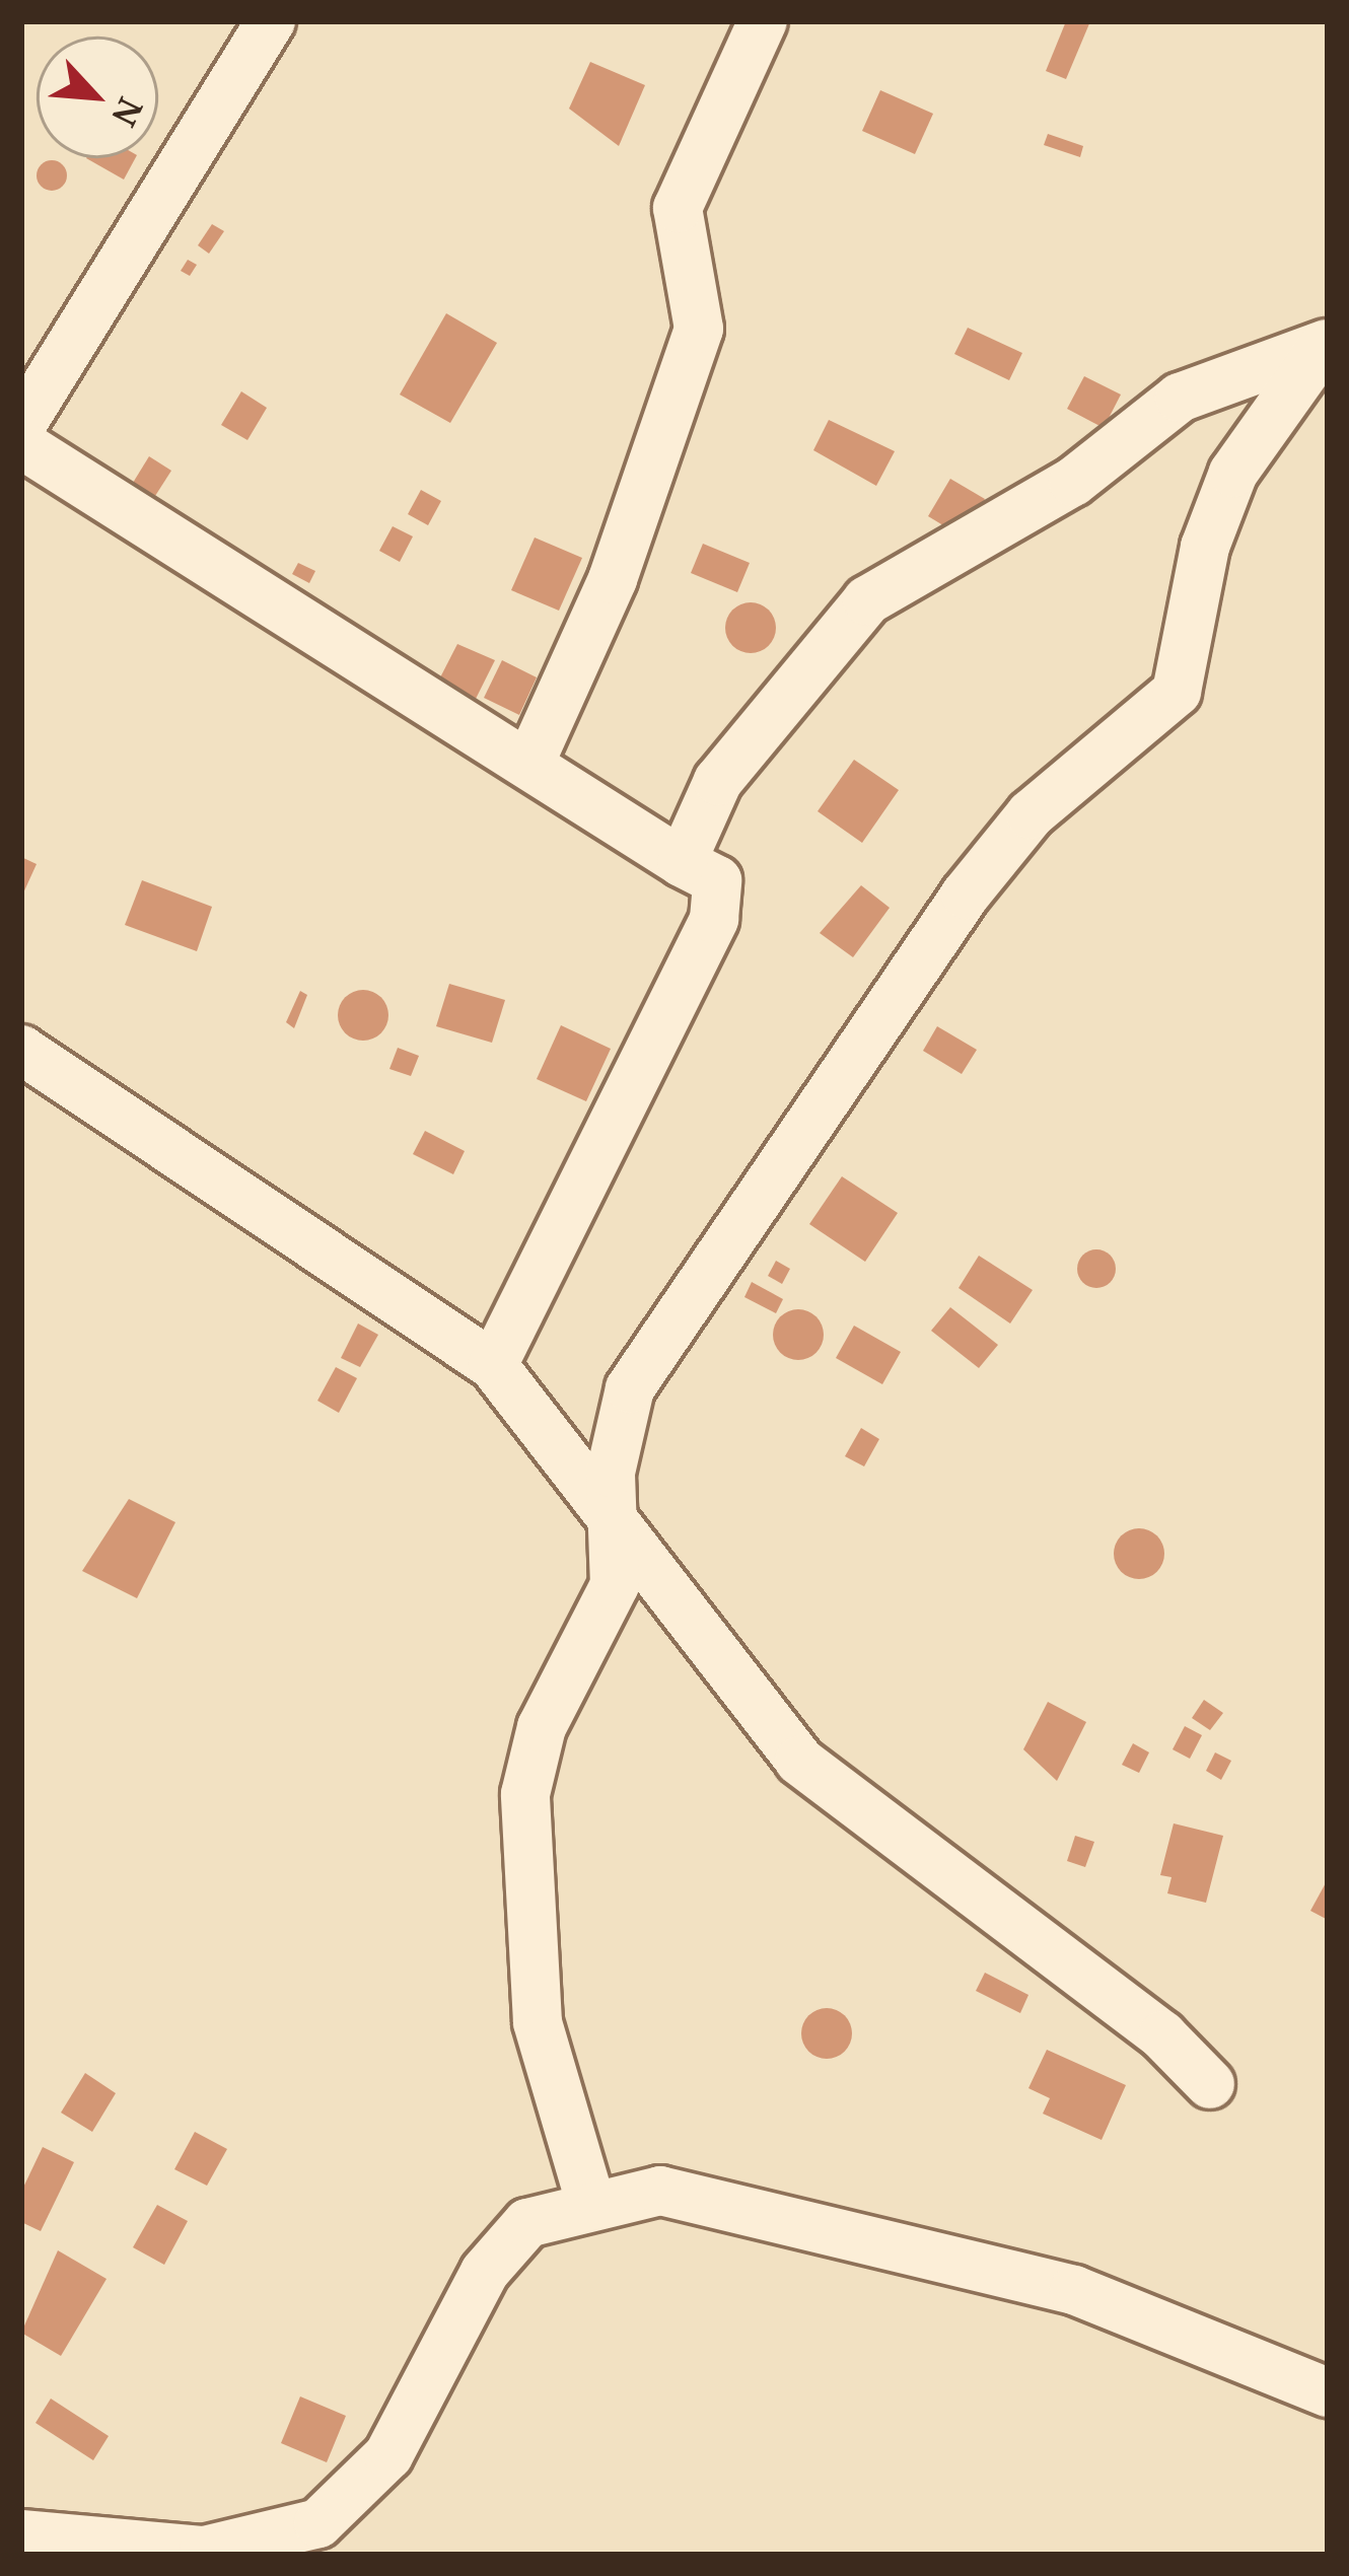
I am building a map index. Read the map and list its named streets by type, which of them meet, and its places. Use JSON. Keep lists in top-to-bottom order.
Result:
{
  "north": "bottom right"
}
